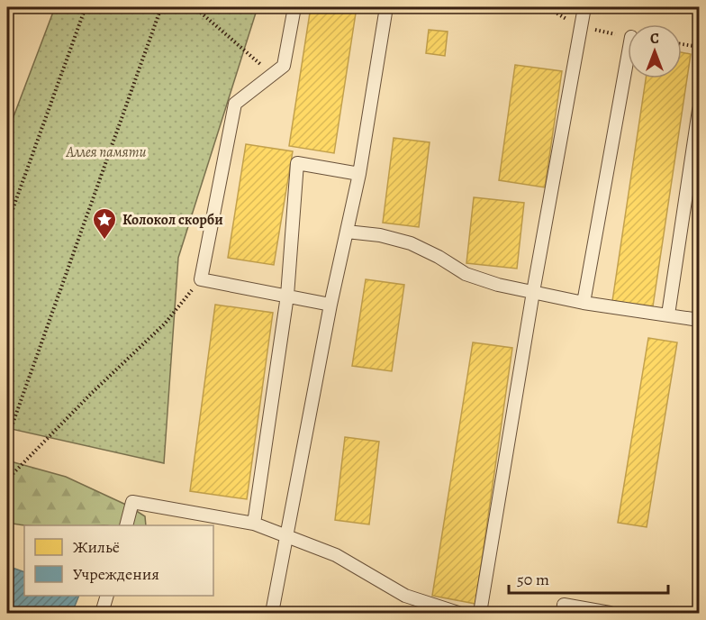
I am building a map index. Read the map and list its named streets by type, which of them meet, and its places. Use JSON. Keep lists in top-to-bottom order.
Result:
{
  "parks": ["Аллея памяти"],
  "places": {
    "place": ["Колокол скорби"]
  },
  "legend": ["Жильё", "Учреждения"],
  "scale_bar": "50 m",
  "north": "top"
}
